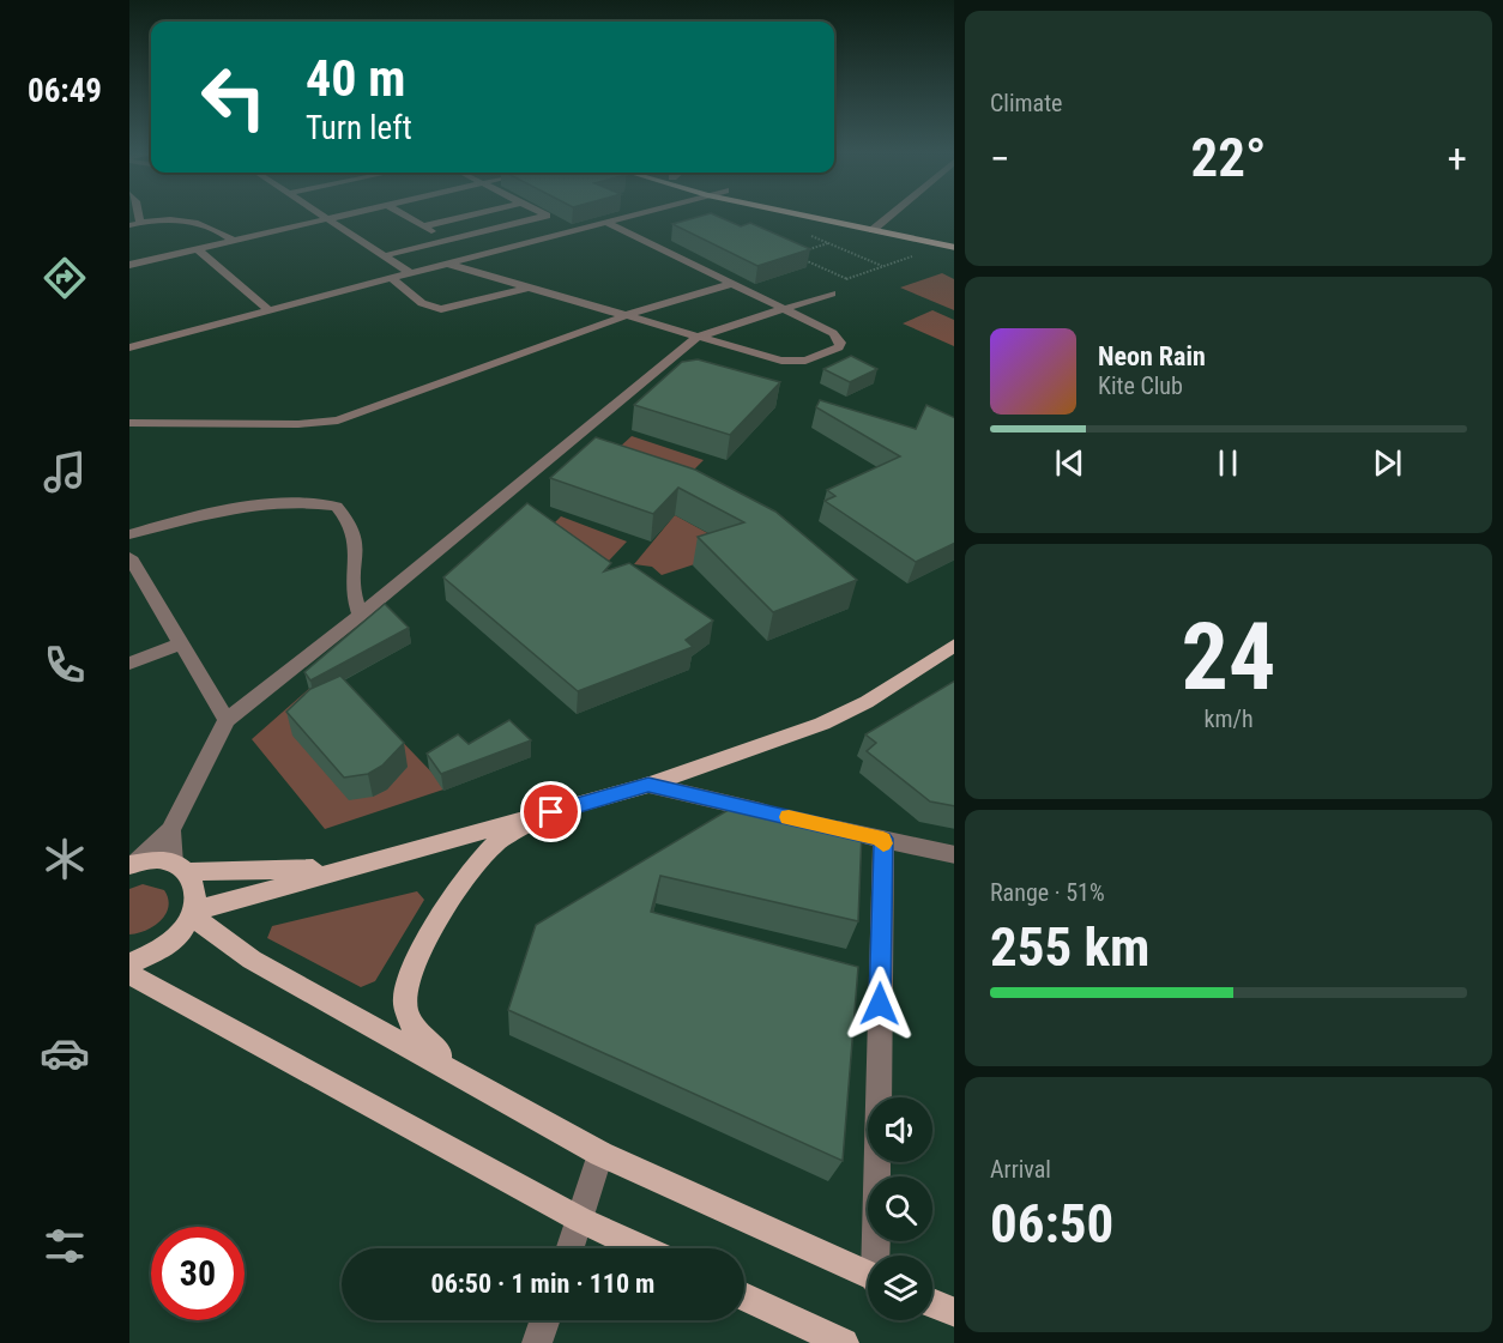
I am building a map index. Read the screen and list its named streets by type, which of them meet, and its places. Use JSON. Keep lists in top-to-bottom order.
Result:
{
  "page": {
    "tabs": "06:49",
    "tile": [
      "Climate",
      ["24", "km/h"],
      ["Range · 51%", "255 km"],
      ["Arrival", "06:50"]
    ],
    "turn": ["40 m", "Turn left"],
    "heat": ["−", "22°", "+"],
    "song": ["Neon Rain", "Kite Club"],
    "limit": "30",
    "trip": "06:50 · 1 min · 110 m"
  }
}
